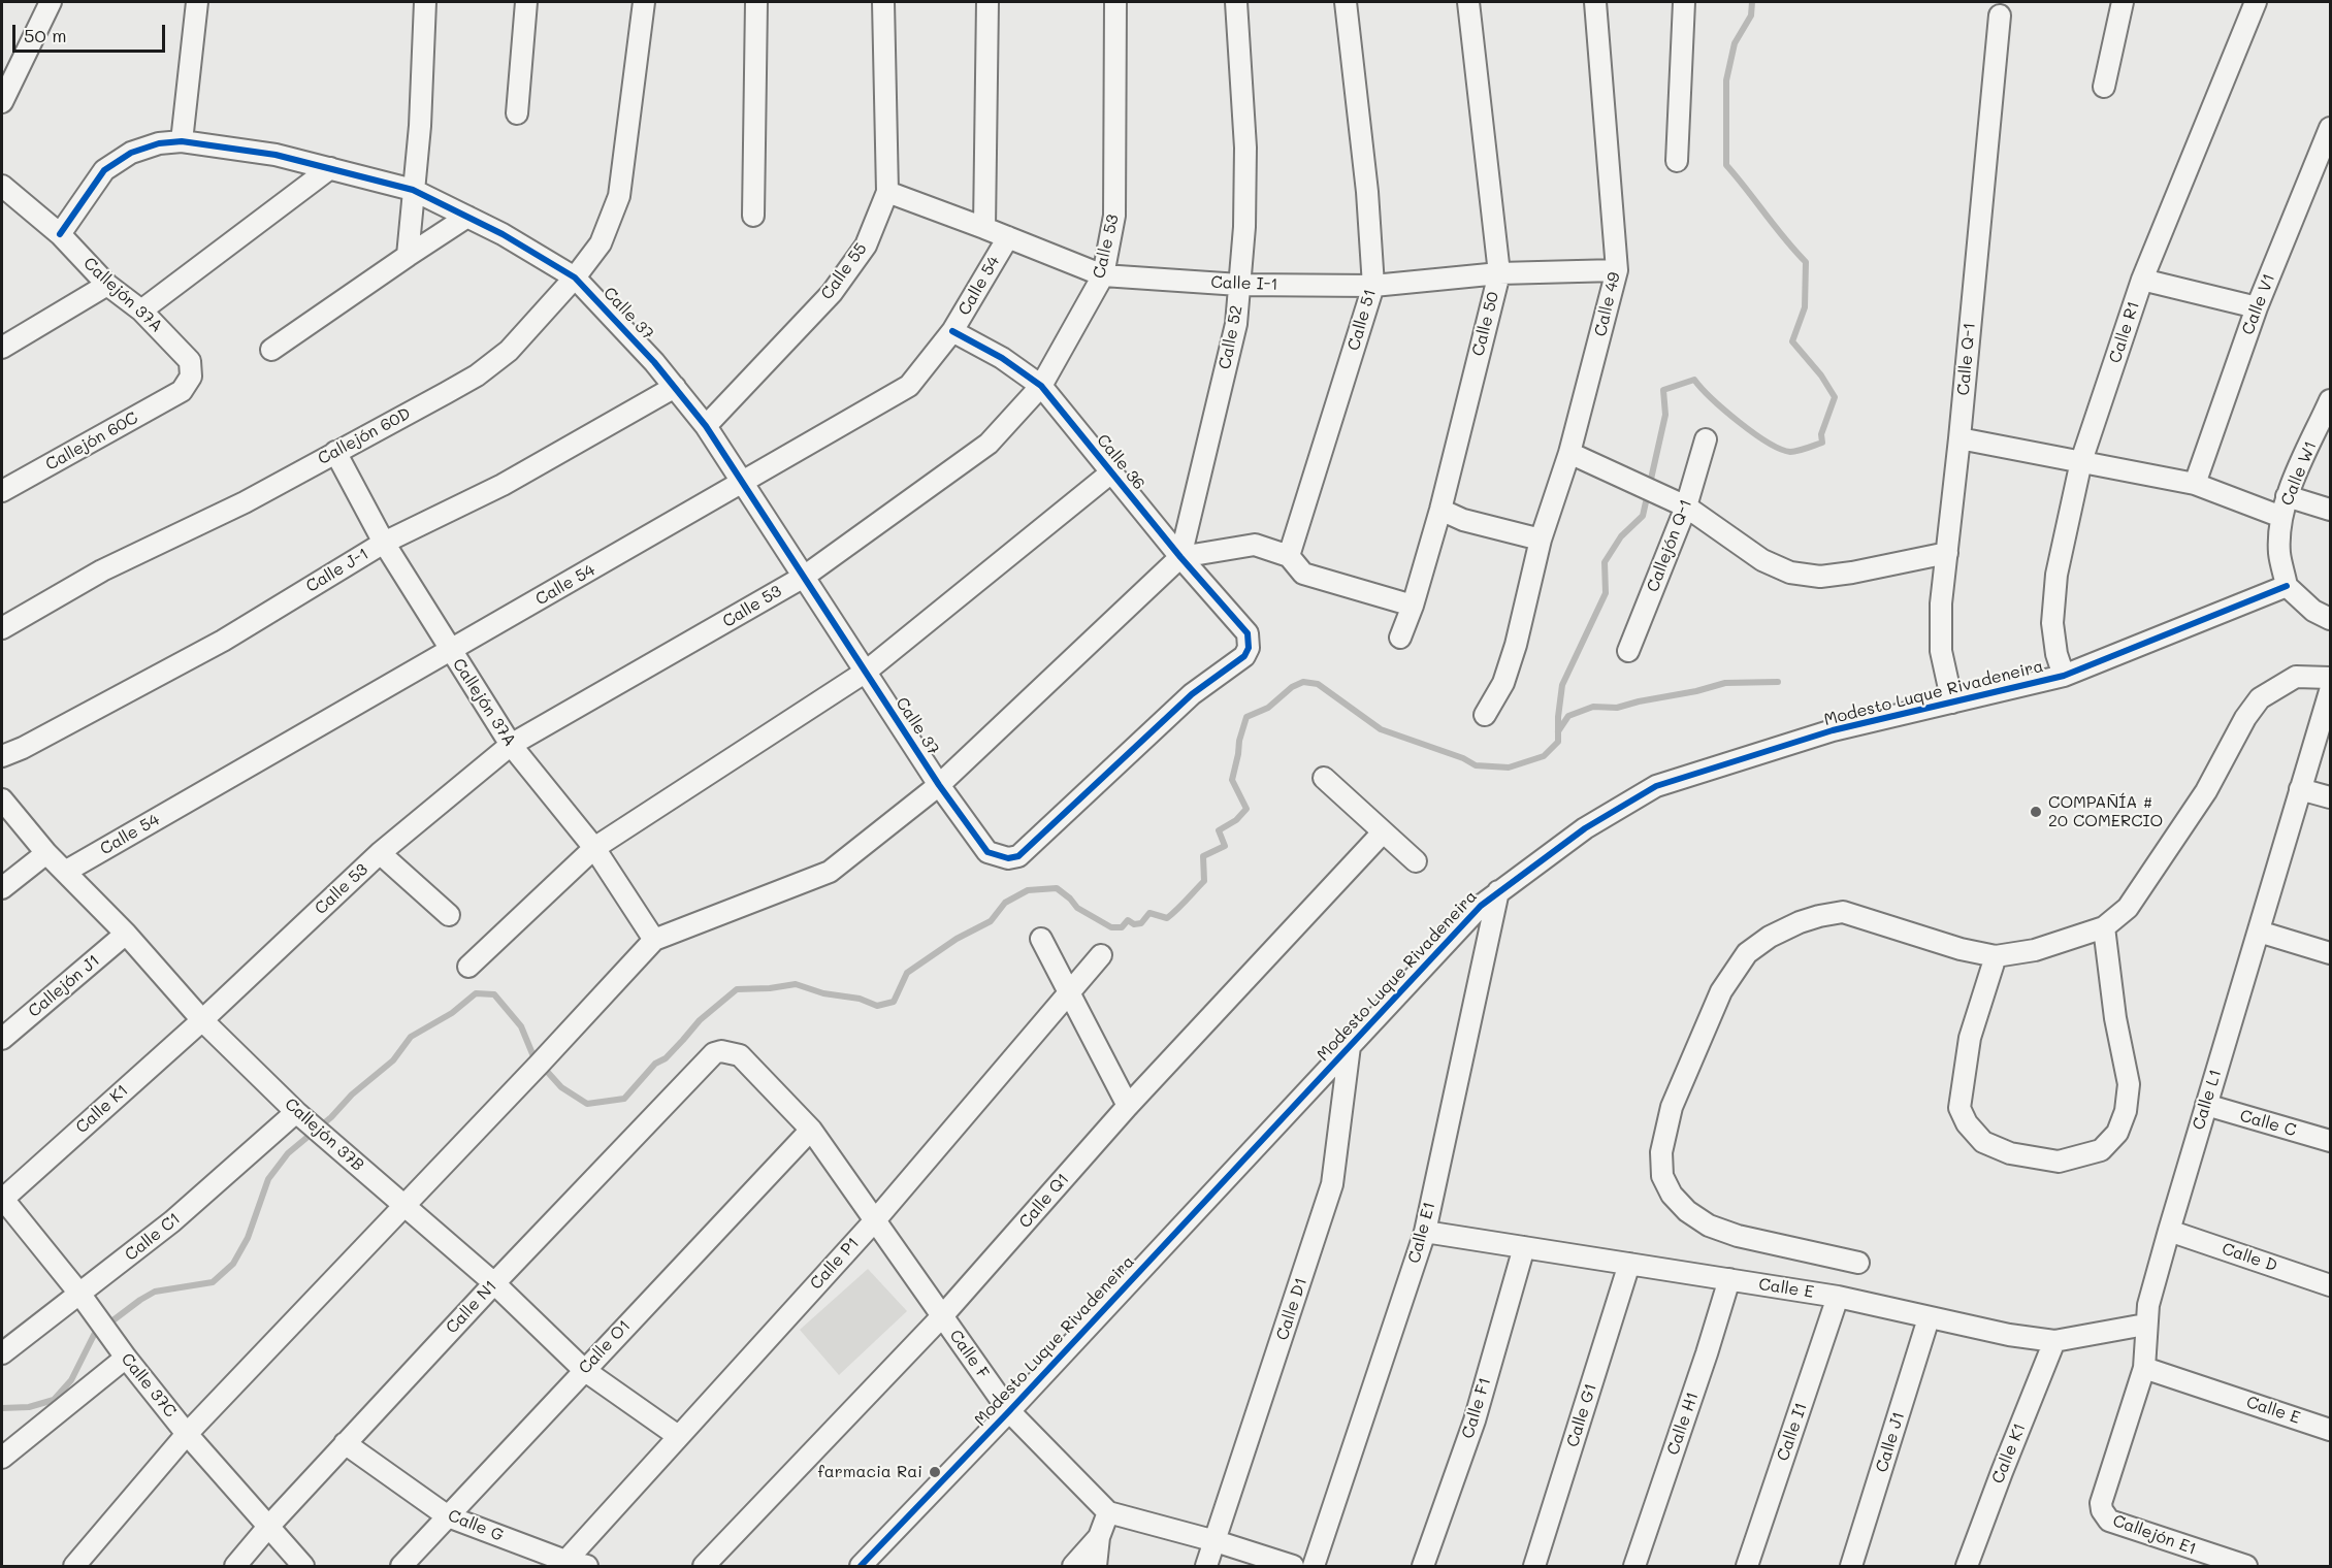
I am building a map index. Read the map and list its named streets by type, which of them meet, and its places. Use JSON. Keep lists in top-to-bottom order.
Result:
{
  "streets": {
    "street": [
      "Calle 53",
      "Calle 55",
      "Calle I-1",
      "Calle 54",
      "Callejón 37A",
      "Calle 49",
      "Calle V1",
      "Calle 37",
      "Calle 51",
      "Calle 50",
      "Calle R1",
      "Calle 52",
      "Calle Q-1",
      "Callejón 60D",
      "Callejón 60C",
      "Calle 36",
      "Calle W1",
      "Callejón Q-1",
      "Calle J-1",
      "Modesto Luque Rivadeneira",
      "Callejón J1",
      "Calle L1",
      "Calle K1",
      "Calle C",
      "Callejón 37B",
      "Calle Q1",
      "Calle E1",
      "Calle C1",
      "Calle D",
      "Calle P1",
      "Calle E",
      "Calle N1",
      "Calle D1",
      "Calle O1",
      "Calle F",
      "Calle 37C",
      "Calle F1",
      "Calle G1",
      "Calle H1",
      "Calle I1",
      "Calle J1",
      "Calle G",
      "Callejón E1"
    ]
  },
  "crossings": [
    ["Calle 53", "Calle I-1"],
    ["Calle 53", "Callejón 37A"],
    ["Calle 53", "Calle 37"],
    ["Calle 53", "Calle 36"],
    ["Calle 53", "Calle K1"],
    ["Calle 53", "Callejón 37B"],
    ["Calle 55", "Calle I-1"],
    ["Calle 55", "Calle 37"],
    ["Calle I-1", "Calle 54"],
    ["Calle I-1", "Calle 49"],
    ["Calle I-1", "Calle 51"],
    ["Calle I-1", "Calle 50"],
    ["Calle I-1", "Calle 52"],
    ["Calle 54", "Callejón 37A"],
    ["Calle 54", "Calle 37"],
    ["Calle 54", "Calle 36"],
    ["Calle 54", "Callejón 37B"],
    ["Callejón 37A", "Calle 37"],
    ["Callejón 37A", "Callejón 60D"],
    ["Callejón 37A", "Callejón 60C"],
    ["Callejón 37A", "Calle J-1"],
    ["Calle 37", "Callejón 60D"],
    ["Calle 37", "Calle 36"],
    ["Calle 37", "Calle J-1"],
    ["Calle R1", "Modesto Luque Rivadeneira"],
    ["Calle 52", "Calle 36"],
    ["Calle Q-1", "Modesto Luque Rivadeneira"],
    ["Calle W1", "Modesto Luque Rivadeneira"],
    ["Modesto Luque Rivadeneira", "Calle E1"],
    ["Modesto Luque Rivadeneira", "Calle D1"],
    ["Modesto Luque Rivadeneira", "Calle F"],
    ["Callejón J1", "Callejón 37B"],
    ["Calle L1", "Calle C"],
    ["Calle L1", "Calle D"],
    ["Calle L1", "Calle E"],
    ["Calle L1", "Callejón E1"],
    ["Calle K1", "Callejón 37B"],
    ["Calle K1", "Calle E"],
    ["Calle K1", "Calle 37C"],
    ["Callejón 37B", "Calle C1"],
    ["Callejón 37B", "Calle P1"],
    ["Callejón 37B", "Calle N1"],
    ["Callejón 37B", "Calle O1"],
    ["Calle Q1", "Calle F"],
    ["Calle E1", "Calle E"],
    ["Calle C1", "Calle 37C"],
    ["Calle P1", "Calle F"],
    ["Calle P1", "Calle G"],
    ["Calle E", "Calle F1"],
    ["Calle E", "Calle G1"],
    ["Calle E", "Calle H1"],
    ["Calle E", "Calle I1"],
    ["Calle E", "Calle J1"],
    ["Calle N1", "Calle F"],
    ["Calle N1", "Calle 37C"],
    ["Calle N1", "Calle G"],
    ["Calle O1", "Calle F"],
    ["Calle O1", "Calle G"]
  ],
  "places": ["COMPAÑÍA # 20 COMERCIO", "farmacia Rai"],
  "scale_bar": "50 m"
}
